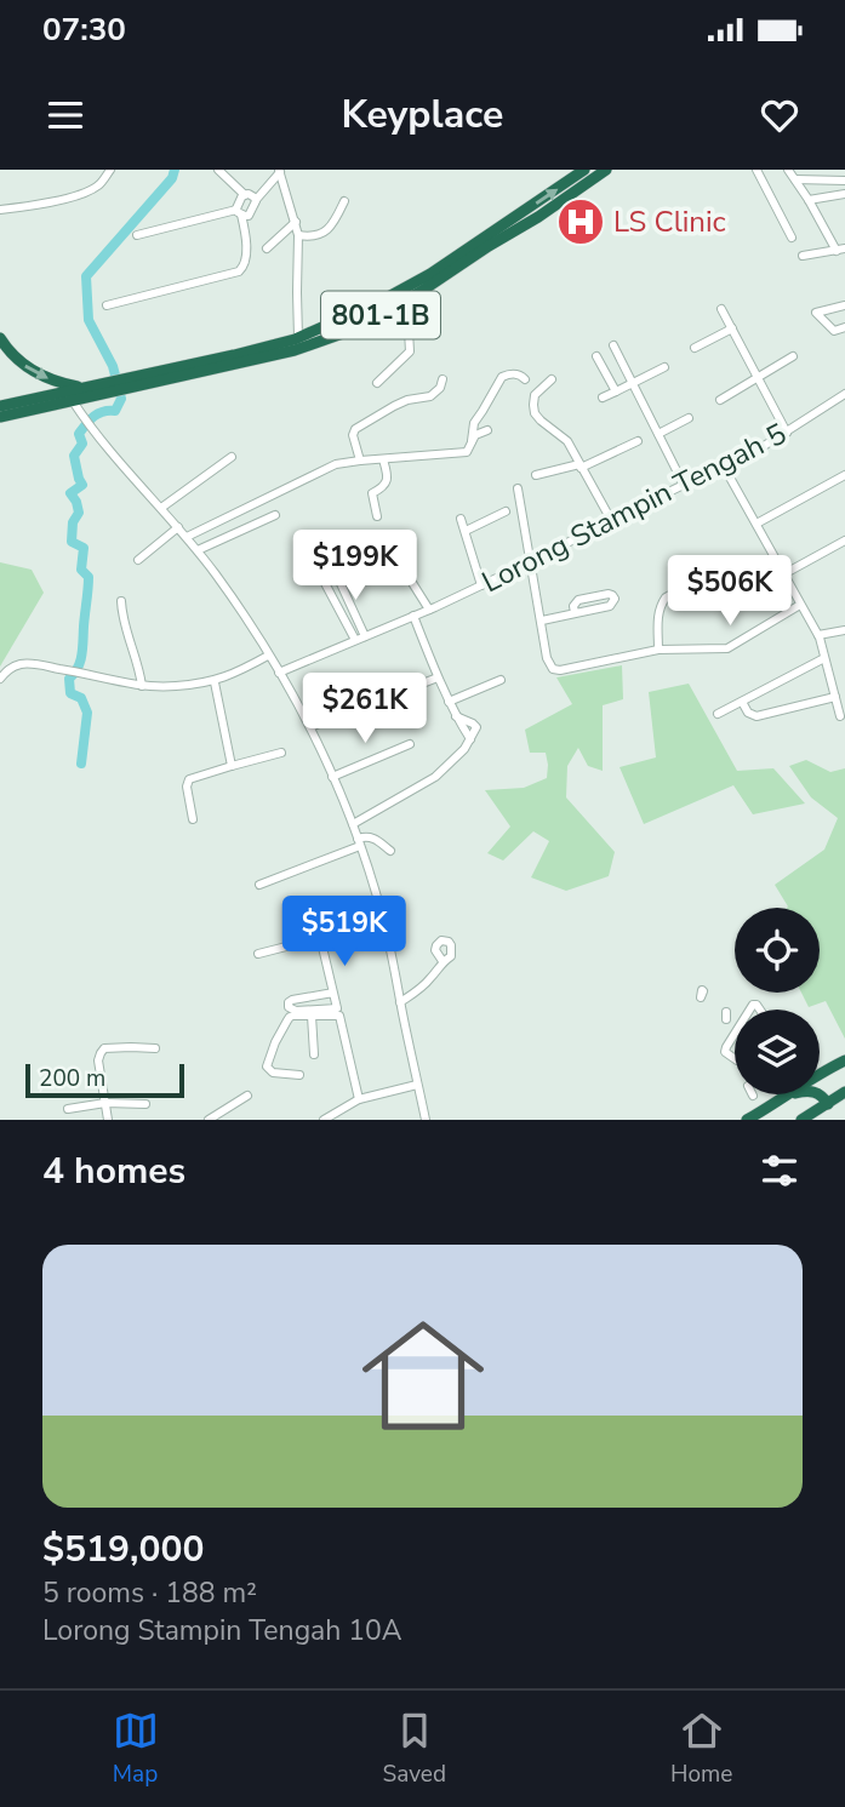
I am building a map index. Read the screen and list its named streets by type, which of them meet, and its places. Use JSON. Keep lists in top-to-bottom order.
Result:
{
  "streets": {
    "highway": ["801-1B"],
    "street": ["Lorong Stampin Tengah 5"]
  },
  "places": {
    "hospital": ["LS Clinic"]
  },
  "scale_bar": "200 m",
  "page": {
    "status": "07:30",
    "header": "Keyplace",
    "price": [
      "$199K",
      "$506K",
      "$261K",
      "$519K"
    ],
    "scale": "200 m",
    "heading": "4 homes",
    "list": [
      {
        "name": "$519,000",
        "note": "5 rooms · 188 m² · Lorong Stampin Tengah 10A"
      }
    ],
    "tabs": ["Map", "Saved", "Home"]
  }
}
